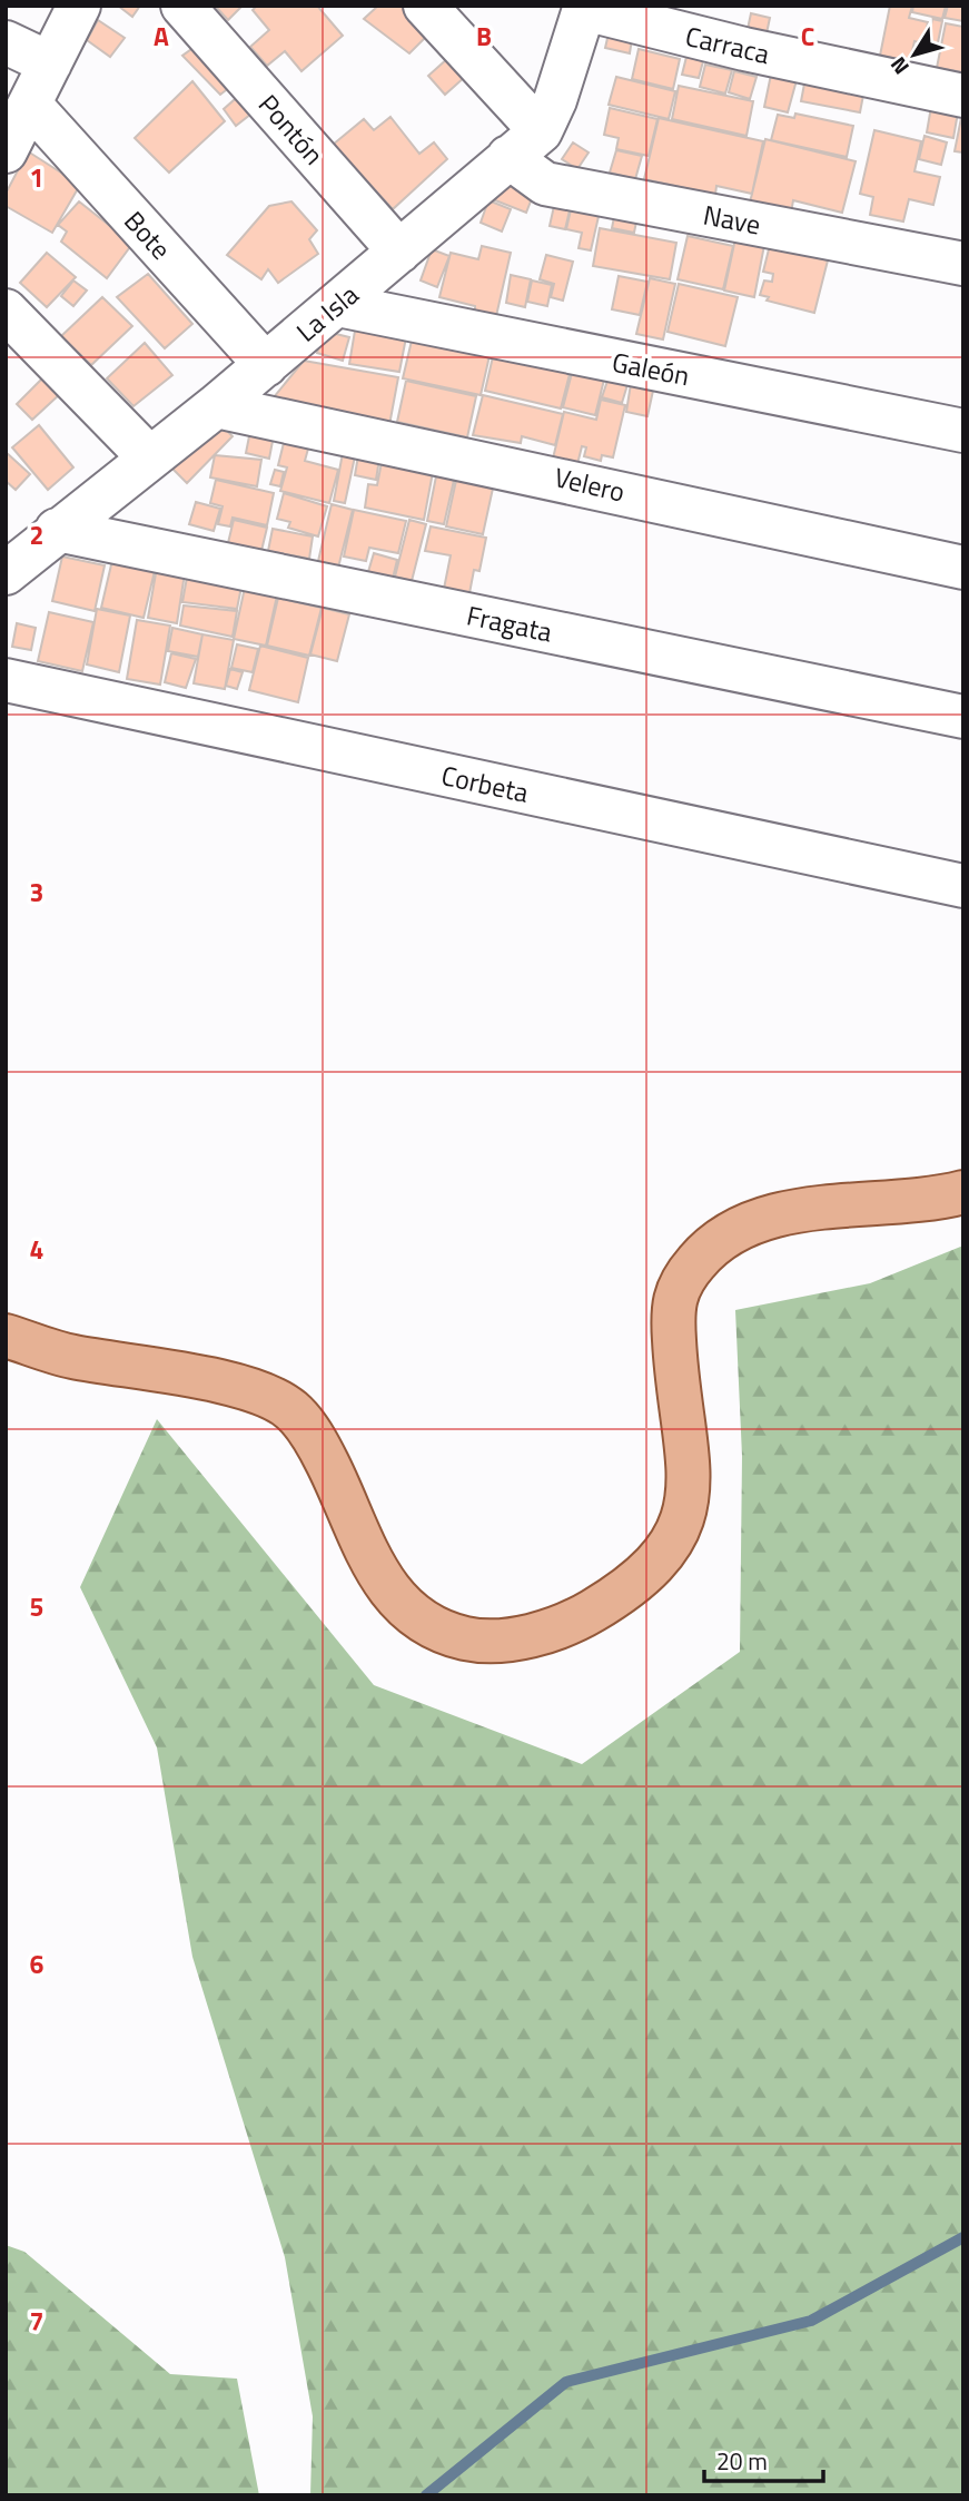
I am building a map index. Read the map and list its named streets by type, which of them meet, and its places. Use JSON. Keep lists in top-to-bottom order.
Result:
{
  "streets": {
    "street": [
      "Carraca",
      "Pontón",
      "Nave",
      "Bote",
      "La Isla",
      "Galeón",
      "Velero",
      "Fragata",
      "Corbeta"
    ]
  },
  "crossings": [
    ["Carraca", "La Isla"],
    ["Pontón", "La Isla"],
    ["Nave", "La Isla"],
    ["Bote", "La Isla"],
    ["La Isla", "Galeón"],
    ["La Isla", "Velero"],
    ["La Isla", "Fragata"]
  ],
  "scale_bar": "20 m",
  "north": "bottom left",
  "grid": {
    "columns": ["A", "B", "C"],
    "rows": [
      "1",
      "2",
      "3",
      "4",
      "5",
      "6",
      "7"
    ]
  }
}
